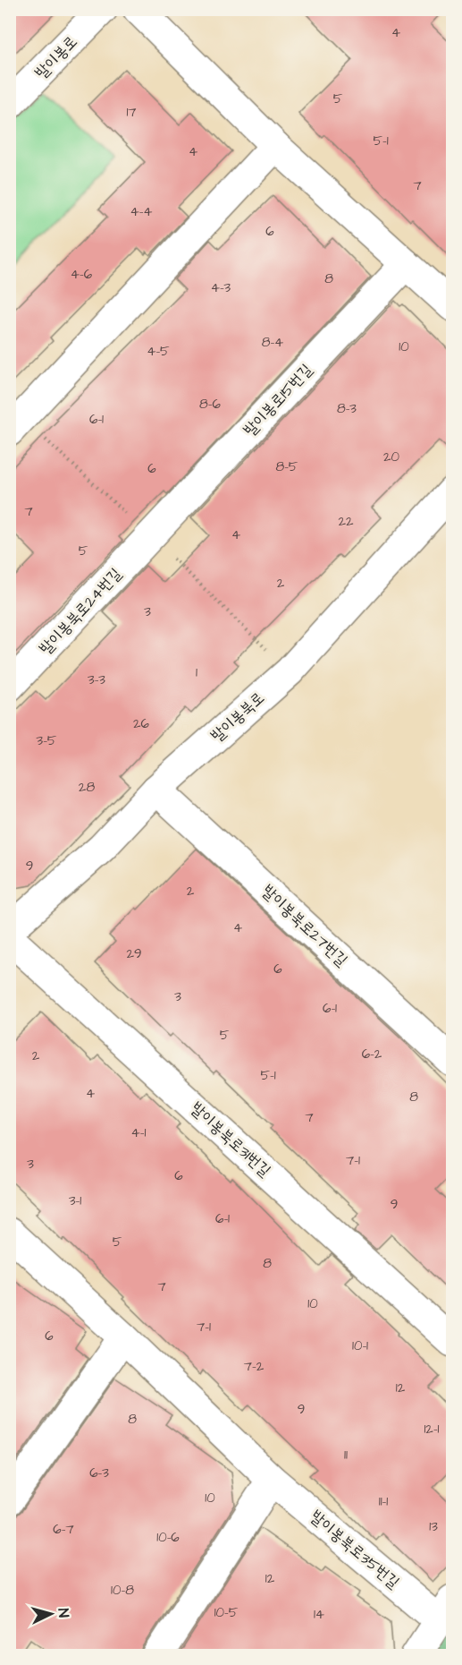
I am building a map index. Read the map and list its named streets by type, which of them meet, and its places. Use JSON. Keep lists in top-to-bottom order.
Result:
{
  "streets": {
    "street": [
      "발이봉로",
      "발이봉로15번길",
      "발이봉북로24번길",
      "발이봉북로",
      "발이봉북로27번길",
      "발이봉북로31번길",
      "발이봉북로35번길"
    ]
  },
  "crossings": [
    ["발이봉로15번길", "발이봉북로24번길"],
    ["발이봉북로", "발이봉북로27번길"]
  ],
  "house_numbers": [
    "4",
    "5",
    "17",
    "5-1",
    "4",
    "7",
    "4-4",
    "6",
    "4-6",
    "8",
    "4-3",
    "8-4",
    "10",
    "4-5",
    "8-6",
    "8-3",
    "6-1",
    "20",
    "8-5",
    "6",
    "7",
    "22",
    "4",
    "5",
    "2",
    "3",
    "1",
    "3-3",
    "26",
    "3-5",
    "28",
    "9",
    "2",
    "4",
    "29",
    "6",
    "3",
    "6-1",
    "5",
    "6-2",
    "2",
    "5-1",
    "4",
    "8",
    "7",
    "4-1",
    "7-1",
    "3",
    "6",
    "3-1",
    "9",
    "6-1",
    "5",
    "8",
    "7",
    "10",
    "7-1",
    "6",
    "10-1",
    "7-2",
    "12",
    "9",
    "8",
    "12-1",
    "11",
    "6-3",
    "10",
    "11-1",
    "13",
    "6-7",
    "10-6",
    "12",
    "10-8",
    "10-5",
    "14"
  ],
  "north": "right"
}
